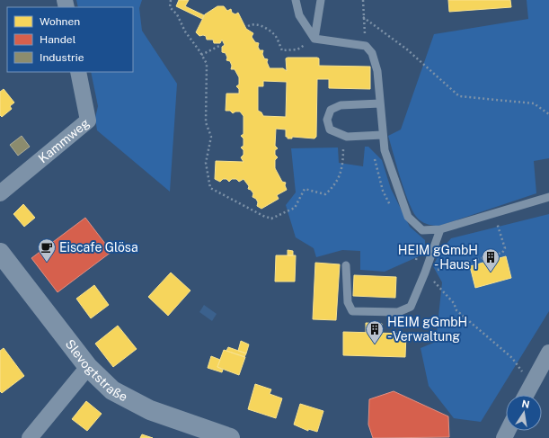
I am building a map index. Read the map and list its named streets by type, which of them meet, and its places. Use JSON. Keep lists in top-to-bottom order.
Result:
{
  "streets": {
    "street": ["Kammweg", "Slevogtstraße"]
  },
  "places": {
    "cafe": ["Eiscafe Glösa"],
    "building": ["HEIM gGmbH - Haus 1", "HEIM gGmbH - Verwaltung"]
  },
  "legend": ["Wohnen", "Handel", "Industrie"],
  "north": "top"
}
